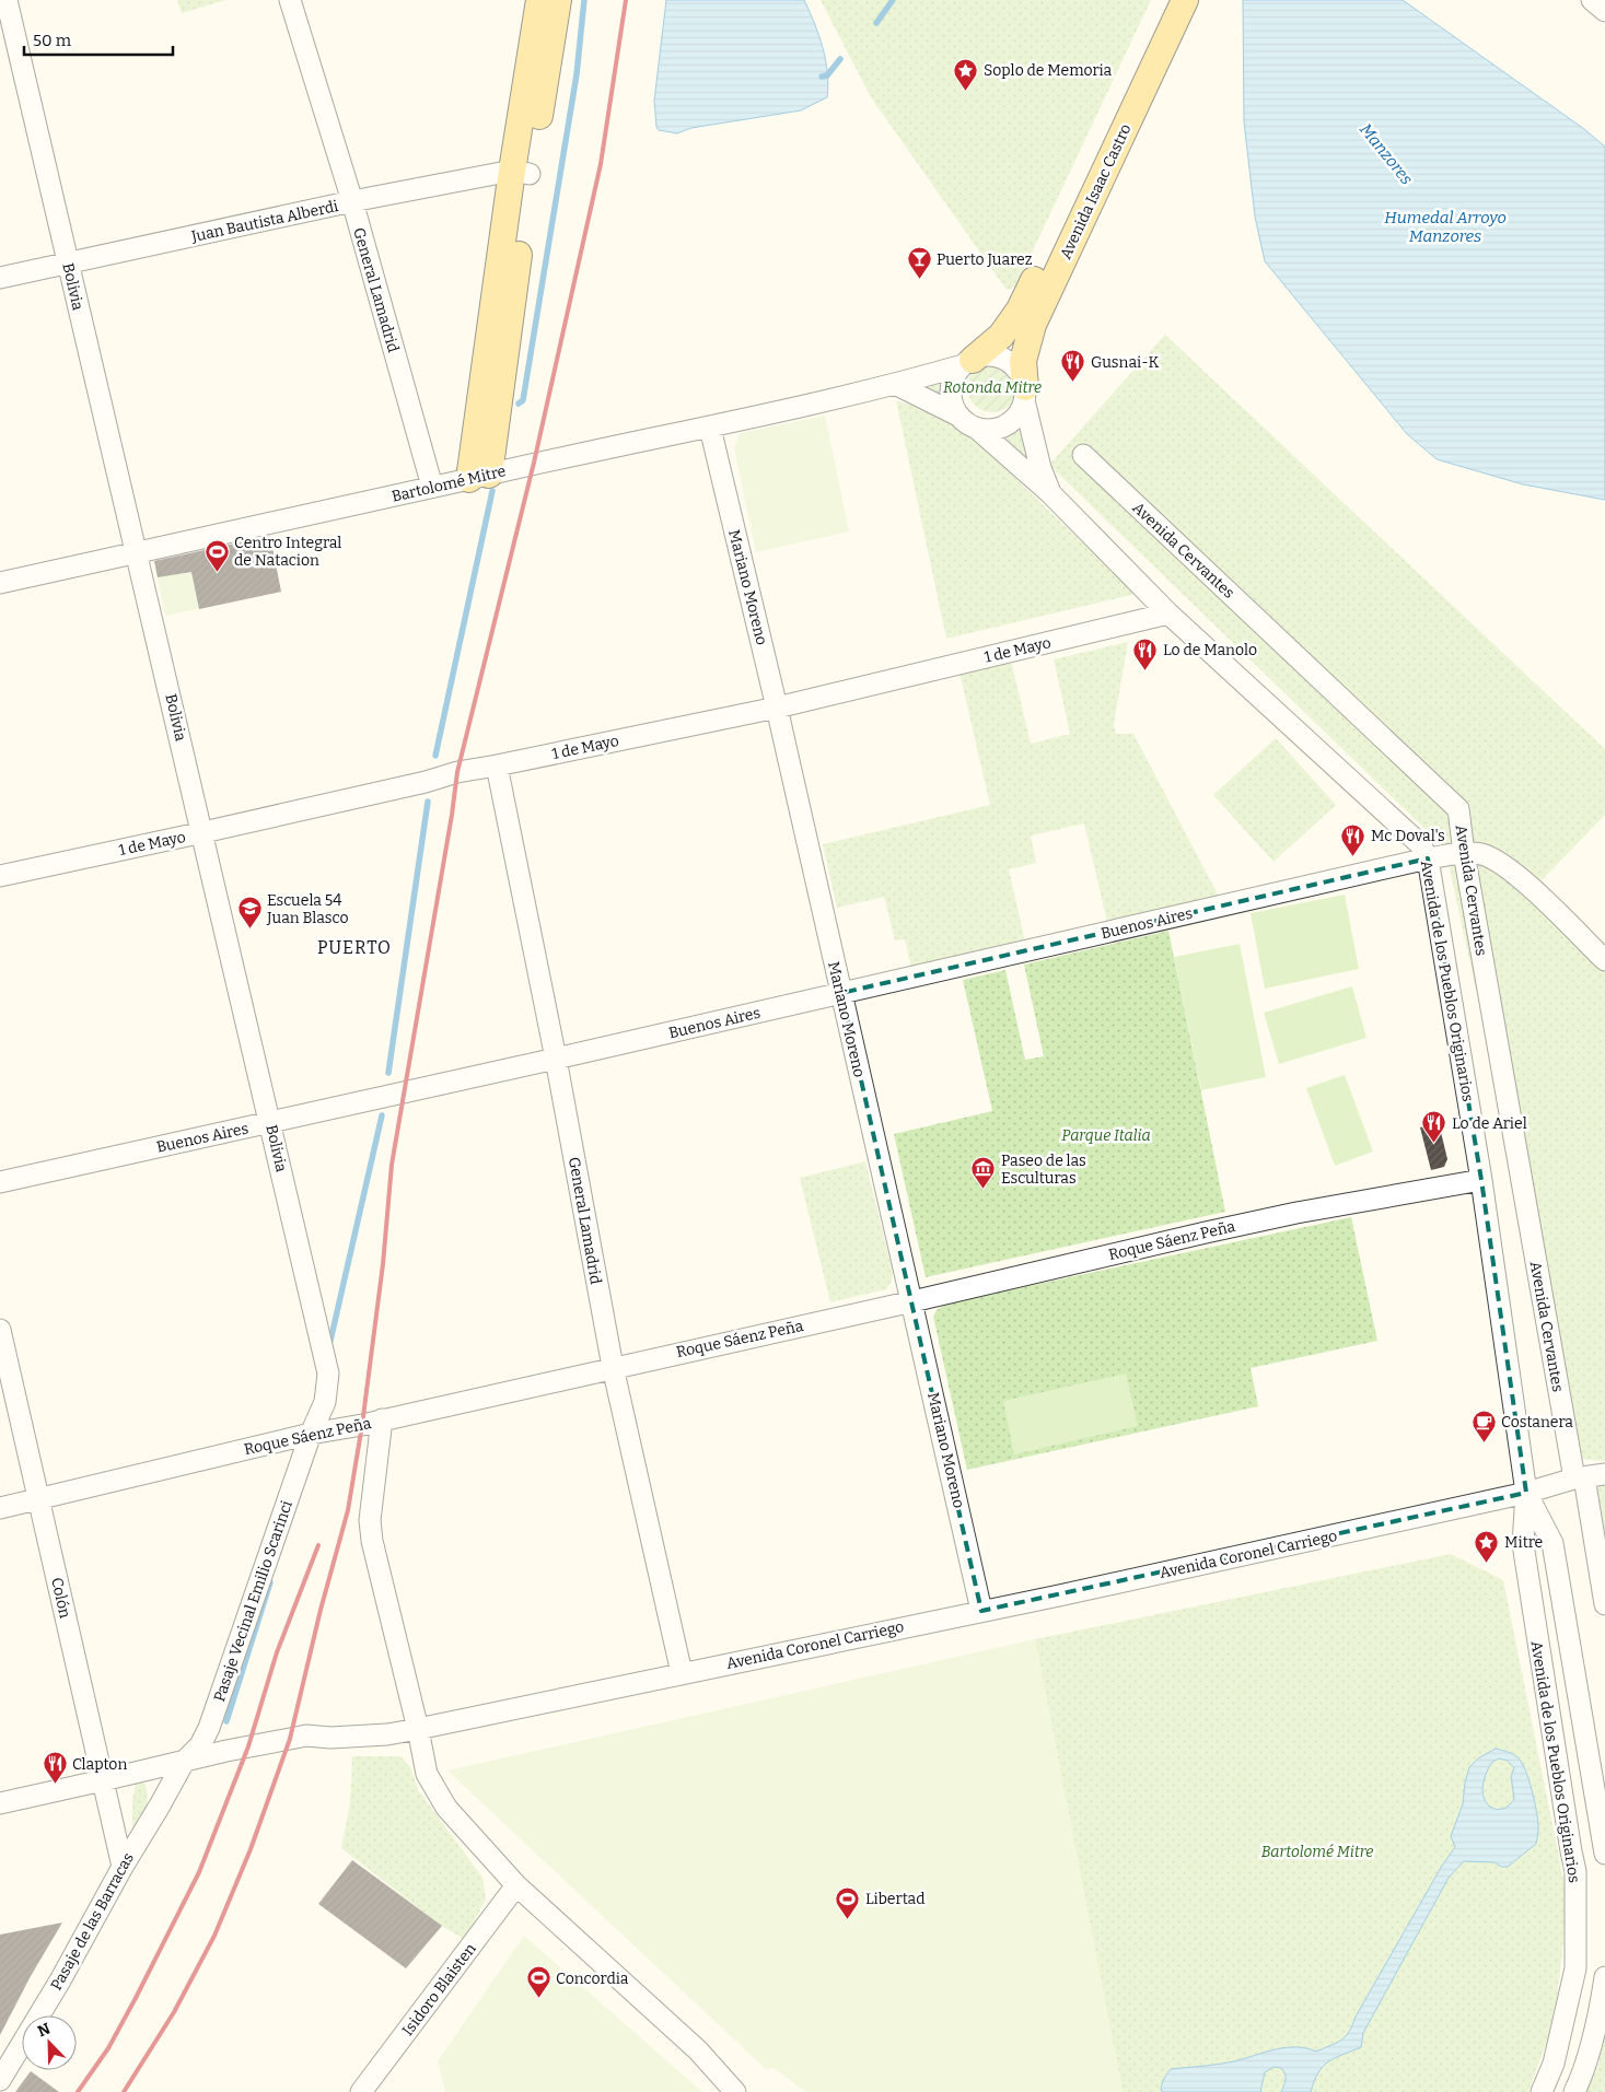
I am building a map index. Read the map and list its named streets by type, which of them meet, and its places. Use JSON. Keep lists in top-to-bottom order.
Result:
{
  "streets": {
    "main road": ["Avenida Isaac Castro"],
    "street": [
      "Juan Bautista Alberdi",
      "Bolivia",
      "General Lamadrid",
      "Bartolomé Mitre",
      "Avenida Cervantes",
      "Mariano Moreno",
      "1 de Mayo",
      "Buenos Aires",
      "Avenida de los Pueblos Originarios",
      "Roque Sáenz Peña",
      "Avenida Coronel Carriego",
      "Colón",
      "Pasaje Vecinal Emilio Scarinci",
      "Pasaje de las Barracas",
      "Isidoro Blaisten"
    ]
  },
  "crossings": [
    ["Avenida Isaac Castro", "Bartolomé Mitre"],
    ["Avenida Isaac Castro", "Avenida de los Pueblos Originarios"],
    ["Juan Bautista Alberdi", "Bolivia"],
    ["Juan Bautista Alberdi", "General Lamadrid"],
    ["Bolivia", "Bartolomé Mitre"],
    ["Bolivia", "1 de Mayo"],
    ["Bolivia", "Buenos Aires"],
    ["Bolivia", "Roque Sáenz Peña"],
    ["Bolivia", "Pasaje Vecinal Emilio Scarinci"],
    ["General Lamadrid", "Bartolomé Mitre"],
    ["General Lamadrid", "1 de Mayo"],
    ["General Lamadrid", "Buenos Aires"],
    ["General Lamadrid", "Roque Sáenz Peña"],
    ["General Lamadrid", "Avenida Coronel Carriego"],
    ["Bartolomé Mitre", "Mariano Moreno"],
    ["Bartolomé Mitre", "Avenida de los Pueblos Originarios"],
    ["Avenida Cervantes", "Buenos Aires"],
    ["Avenida Cervantes", "Avenida Coronel Carriego"],
    ["Mariano Moreno", "1 de Mayo"],
    ["Mariano Moreno", "Buenos Aires"],
    ["Mariano Moreno", "Roque Sáenz Peña"],
    ["Mariano Moreno", "Avenida Coronel Carriego"],
    ["1 de Mayo", "Avenida de los Pueblos Originarios"],
    ["Buenos Aires", "Avenida de los Pueblos Originarios"],
    ["Avenida de los Pueblos Originarios", "Roque Sáenz Peña"],
    ["Avenida de los Pueblos Originarios", "Avenida Coronel Carriego"],
    ["Roque Sáenz Peña", "Colón"],
    ["Roque Sáenz Peña", "Pasaje Vecinal Emilio Scarinci"],
    ["Avenida Coronel Carriego", "Colón"],
    ["Avenida Coronel Carriego", "Pasaje Vecinal Emilio Scarinci"],
    ["Avenida Coronel Carriego", "Pasaje de las Barracas"],
    ["Colón", "Pasaje de las Barracas"],
    ["Pasaje Vecinal Emilio Scarinci", "Pasaje de las Barracas"]
  ],
  "districts": ["PUERTO"],
  "water": ["Manzores", "Humedal Arroyo Manzores"],
  "parks": ["Rotonda Mitre", "Parque Italia", "Bartolomé Mitre"],
  "places": {
    "place": ["Soplo de Memoria", "Mitre"],
    "bar": ["Puerto Juarez"],
    "restaurant": [
      "Gusnai-K",
      "Lo de Manolo",
      "Mc Doval's",
      "Lo de Ariel",
      "Clapton"
    ],
    "sports": ["Centro Integral de Natacion", "Libertad", "Concordia"],
    "school or university": ["Escuela 54 Juan Blasco"],
    "museum": ["Paseo de las Esculturas"],
    "cafe": ["Costanera"]
  },
  "scale_bar": "50 m",
  "north": "top left"
}
